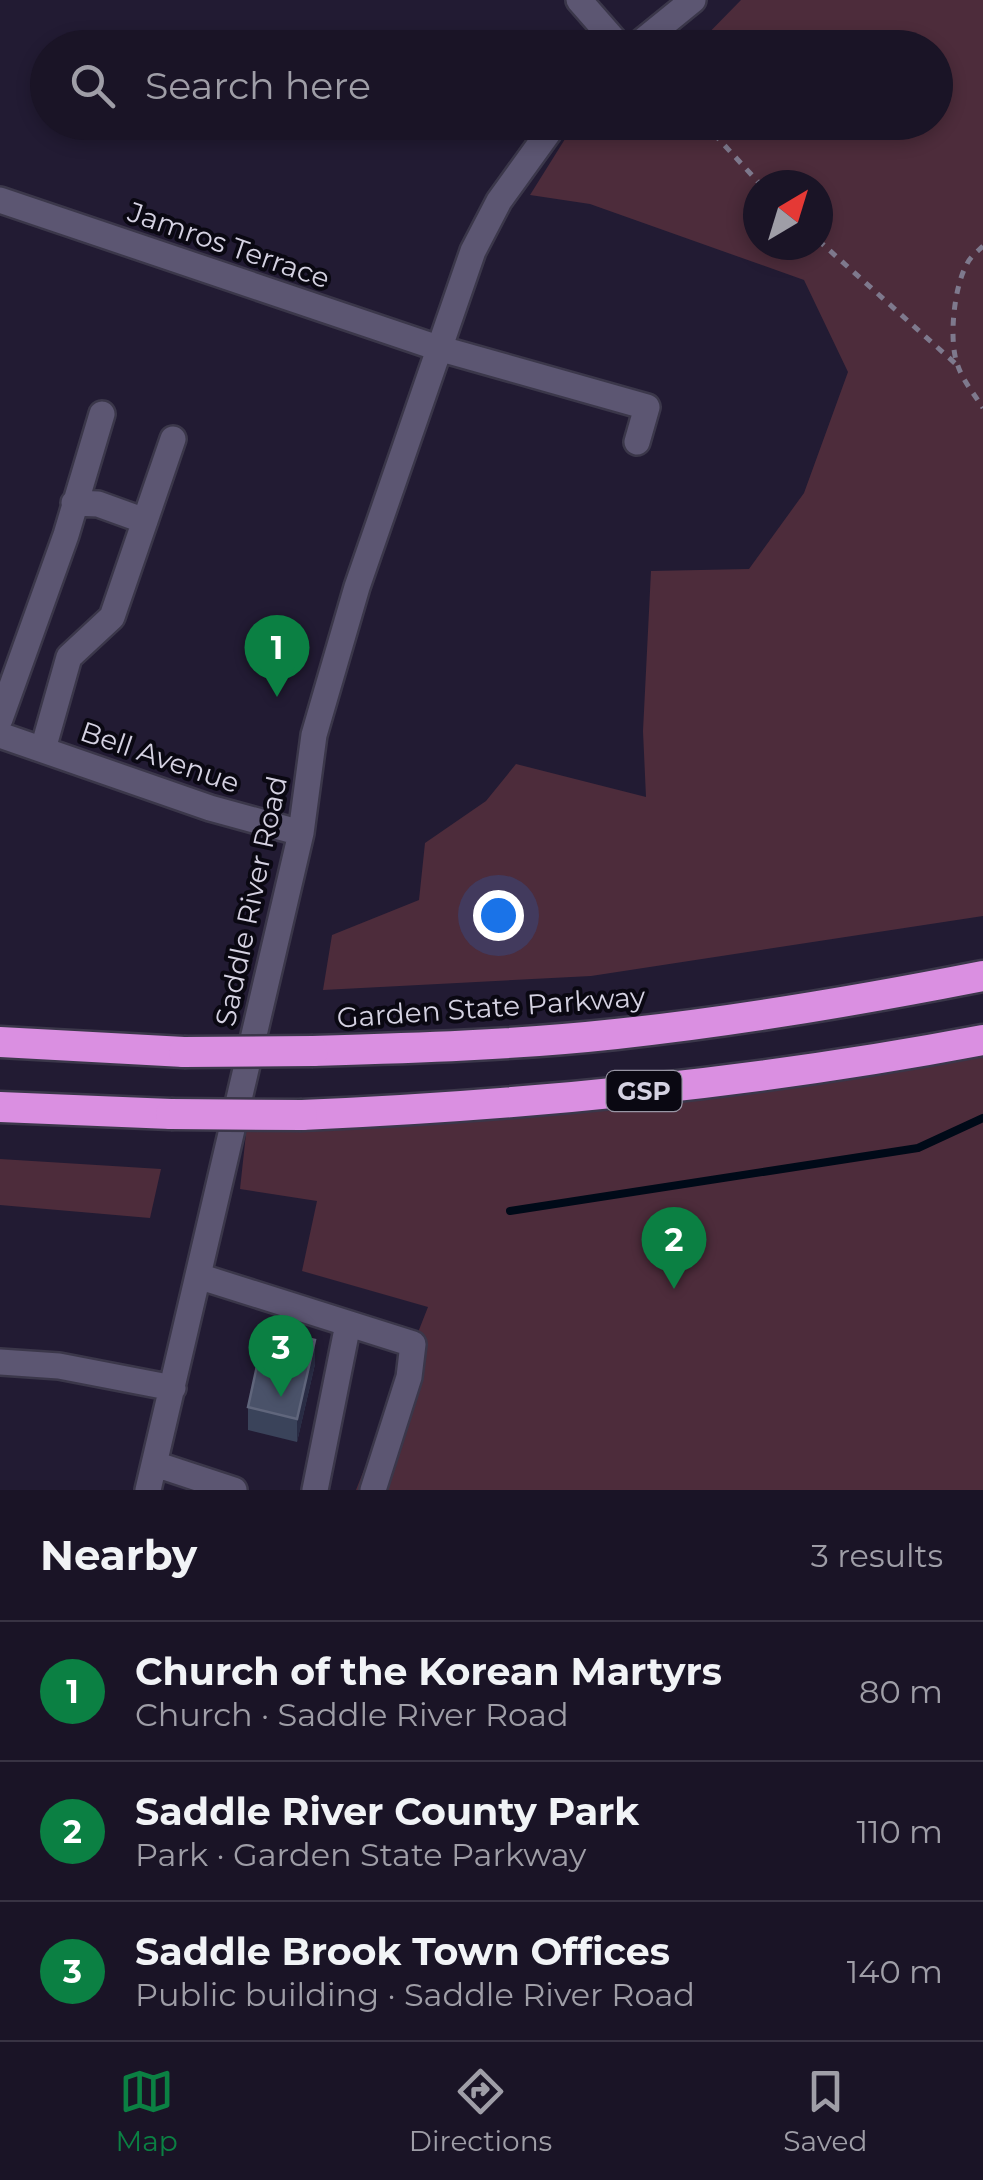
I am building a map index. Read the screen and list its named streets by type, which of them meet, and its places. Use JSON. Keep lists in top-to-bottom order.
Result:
{
  "streets": {
    "highway": ["Garden State Parkway", "GSP"],
    "street": ["Jamros Terrace", "Bell Avenue", "Saddle River Road"]
  },
  "crossings": [
    ["Jamros Terrace", "Saddle River Road"],
    ["Bell Avenue", "Saddle River Road"]
  ],
  "north": "top right",
  "page": {
    "search": "Search here",
    "pins": ["1", "2", "3"],
    "heading": ["Nearby", "3 results"],
    "list": [
      {
        "mark": "1",
        "name": "Church of the Korean Martyrs",
        "note": "Church · Saddle River Road",
        "value": "80 m"
      },
      {
        "mark": "2",
        "name": "Saddle River County Park",
        "note": "Park · Garden State Parkway",
        "value": "110 m"
      },
      {
        "mark": "3",
        "name": "Saddle Brook Town Offices",
        "note": "Public building · Saddle River Road",
        "value": "140 m"
      }
    ],
    "nav": ["Map", "Directions", "Saved"]
  }
}
